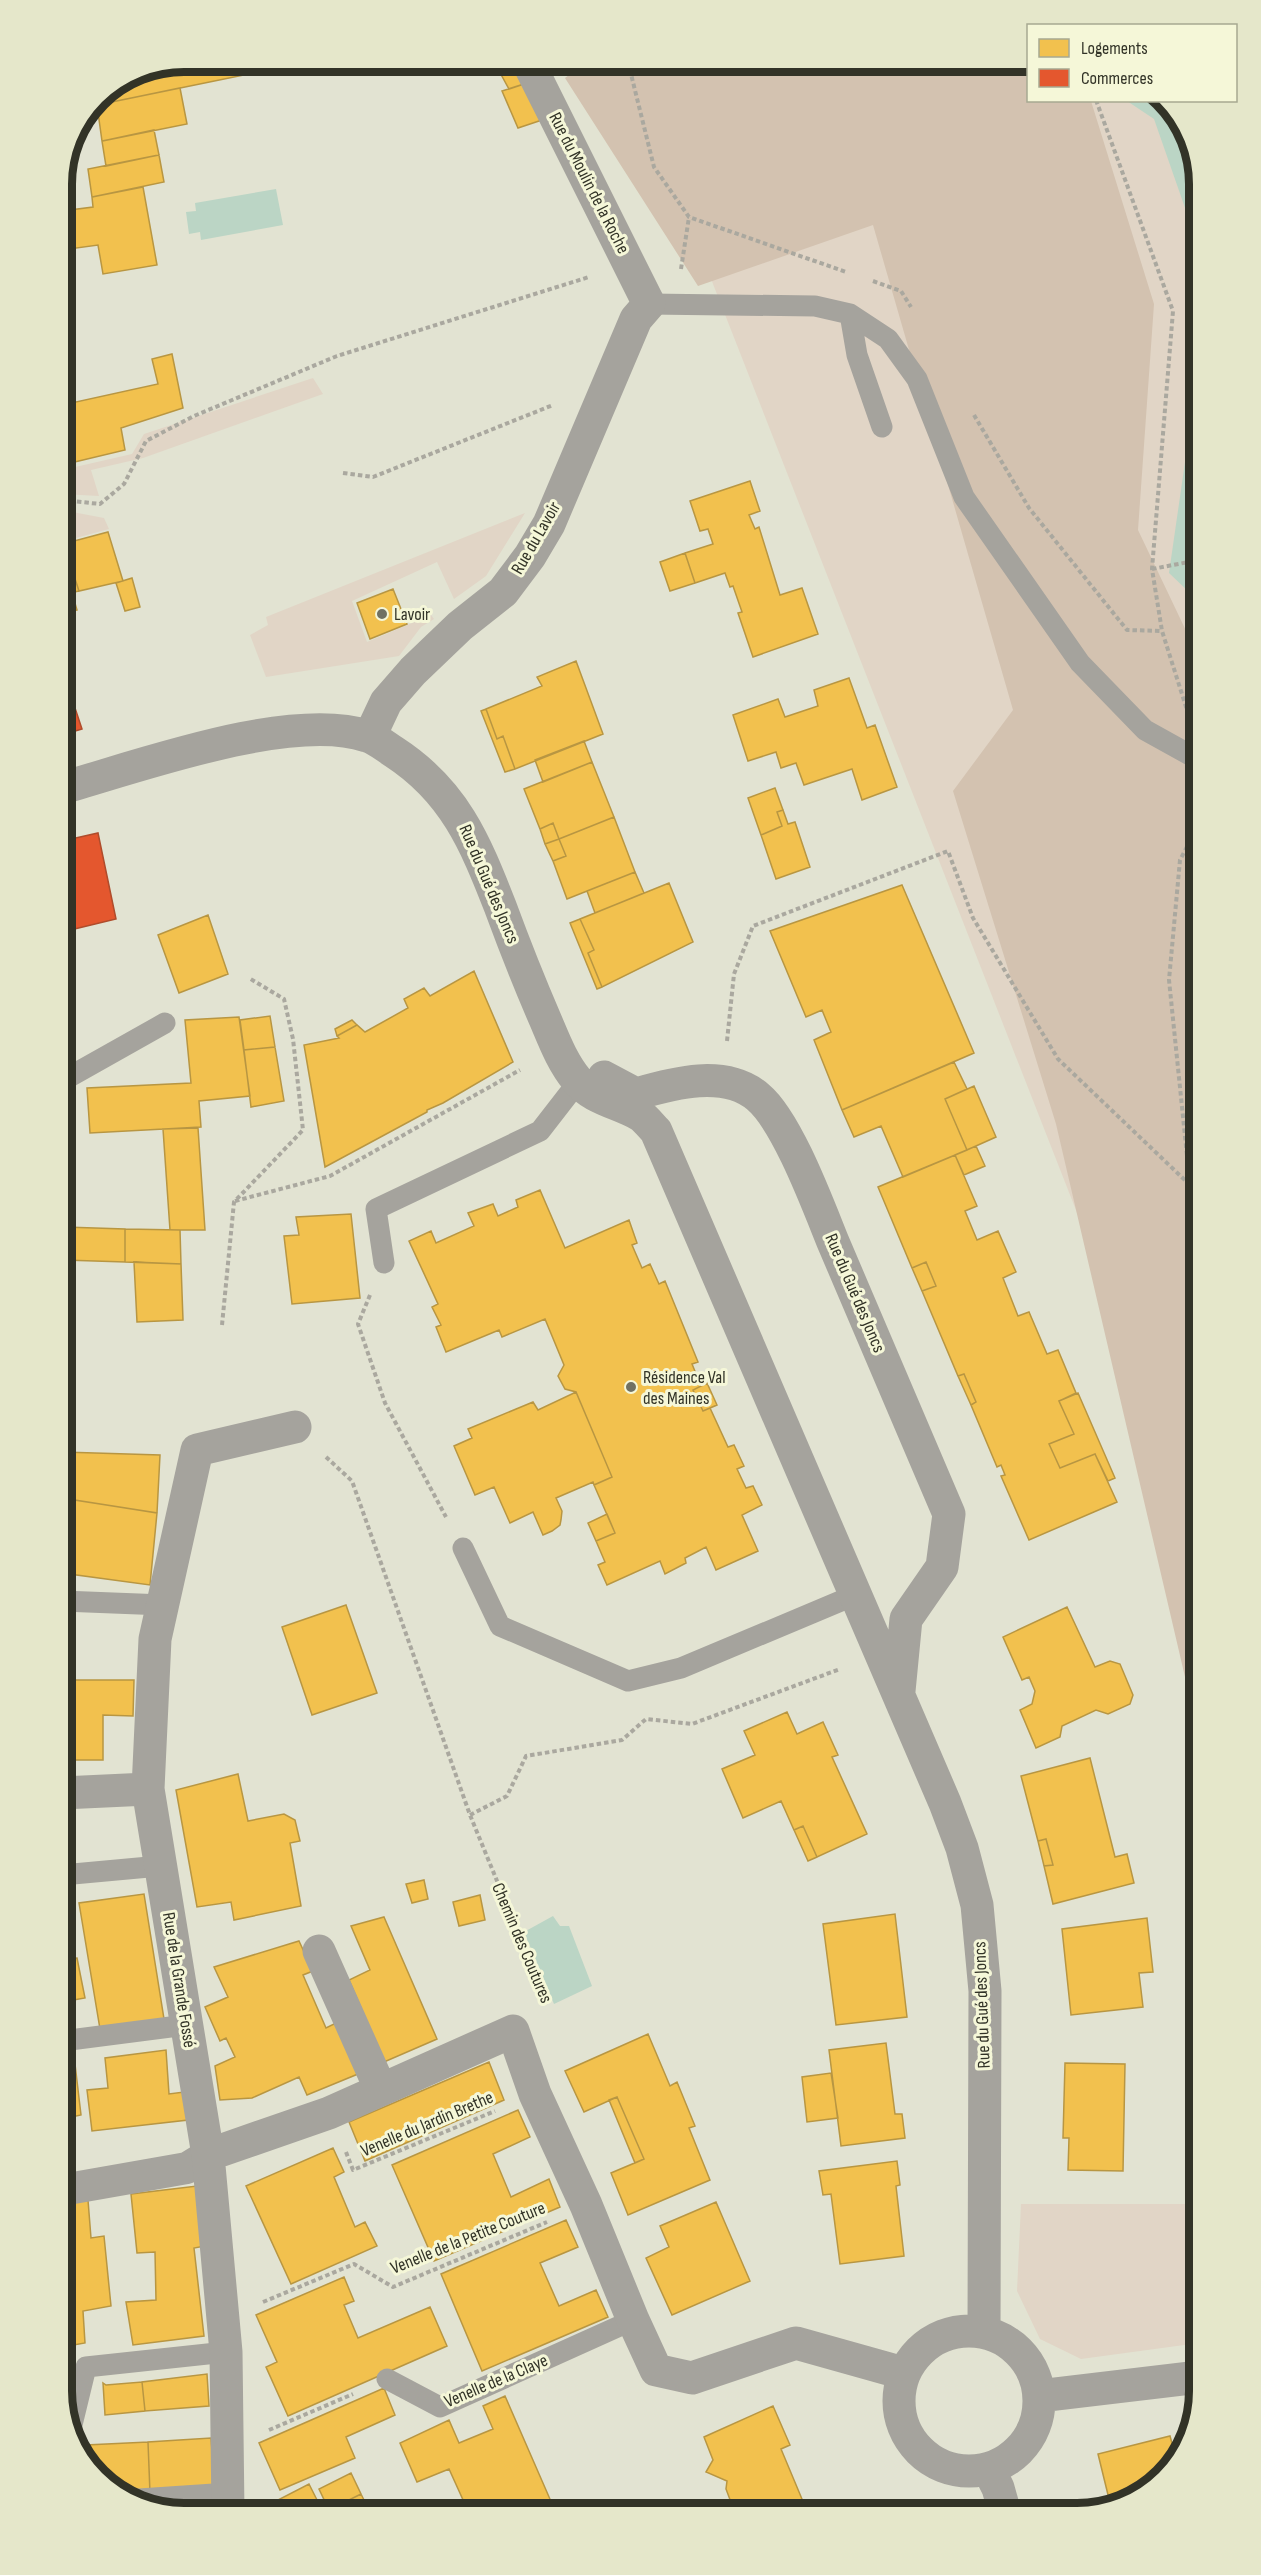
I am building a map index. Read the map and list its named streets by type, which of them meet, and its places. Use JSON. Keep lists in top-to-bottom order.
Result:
{
  "streets": {
    "street": [
      "Rue du Moulin de la Roche",
      "Rue du Lavoir",
      "Rue du Gué des Joncs",
      "Rue de la Grande Fossé"
    ],
    "lane": ["Venelle de la Claye"],
    "path": ["Chemin des Coutures", "Venelle du Jardin Brethe", "Venelle de la Petite Couture"]
  },
  "crossings": [
    ["Rue du Moulin de la Roche", "Rue du Lavoir"],
    ["Rue du Lavoir", "Rue du Gué des Joncs"],
    ["Chemin des Coutures", "Rue de la Grande Fossé"],
    ["Rue de la Grande Fossé", "Venelle de la Petite Couture"]
  ],
  "places": ["Lavoir", "Résidence Val des Maines"],
  "legend": ["Logements", "Commerces"]
}
